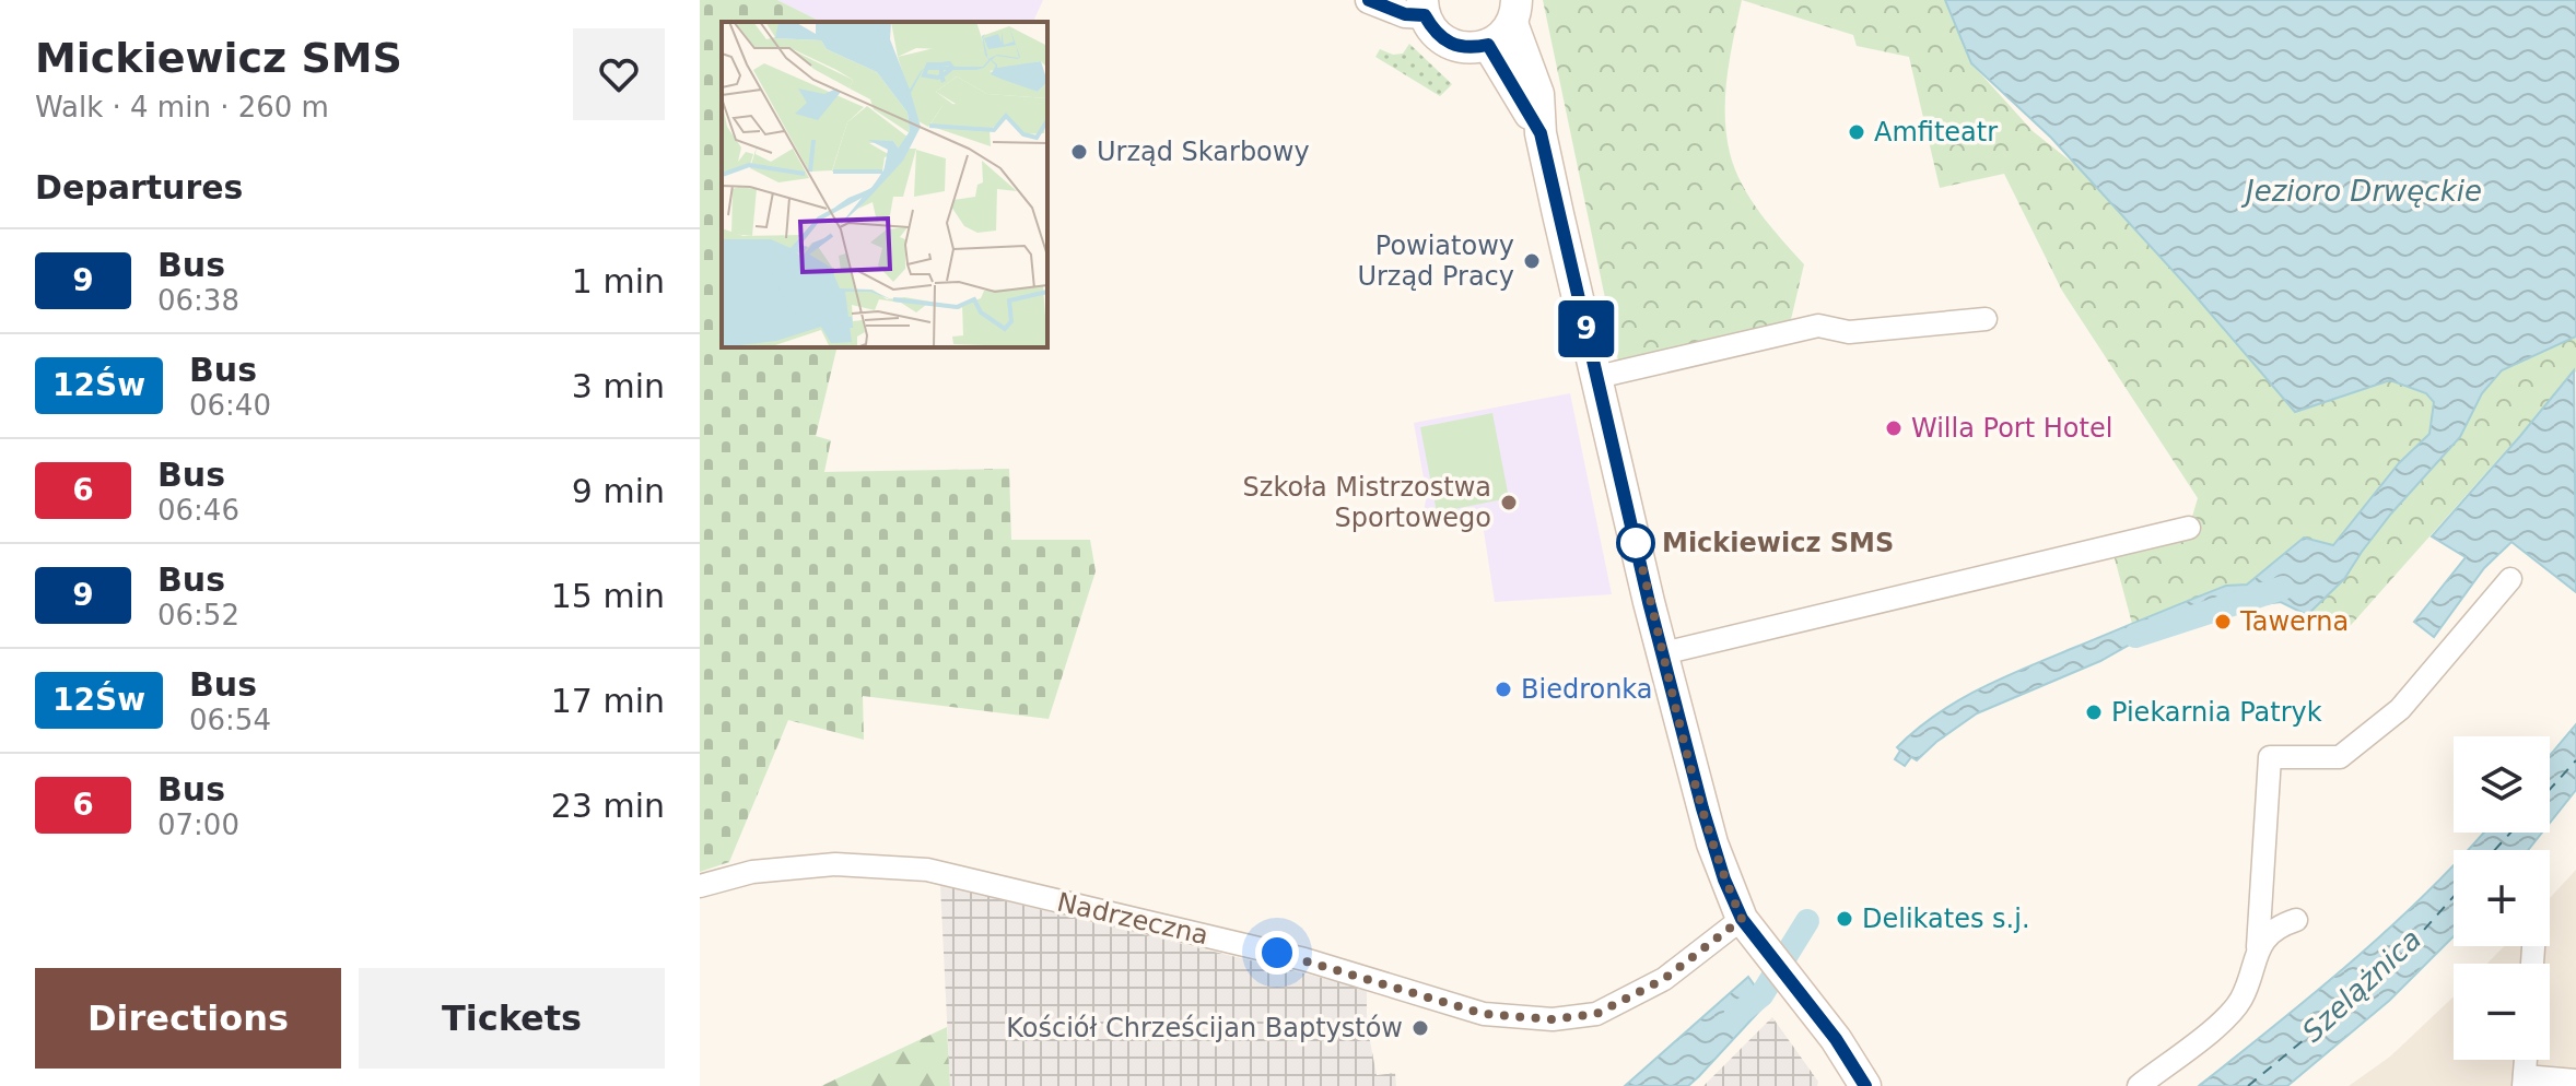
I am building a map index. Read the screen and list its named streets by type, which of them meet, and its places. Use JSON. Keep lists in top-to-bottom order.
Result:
{
  "streets": {
    "street": ["Nadrzeczna"]
  },
  "water": ["Jezioro Drwęckie", "Szelążnica"],
  "places": [
    "Amfiteatr",
    "Urząd Skarbowy",
    "Powiatowy Urząd Pracy",
    "Willa Port Hotel",
    "Szkoła Mistrzostwa Sportowego",
    "Mickiewicz SMS",
    "Tawerna",
    "Biedronka",
    "Piekarnia Patryk",
    "Delikates s.j.",
    "Kościół Chrześcijan Baptystów"
  ],
  "lines": ["bus line 9"],
  "page": {
    "heading": [
      ["Mickiewicz SMS", "Walk · 4 min · 260 m"],
      "Departures"
    ],
    "on_map": "9",
    "list": [
      {
        "mark": "9",
        "name": "Bus",
        "note": "06:38",
        "value": "1 min"
      },
      {
        "mark": "12Św",
        "name": "Bus",
        "note": "06:40",
        "value": "3 min"
      },
      {
        "mark": "6",
        "name": "Bus",
        "note": "06:46",
        "value": "9 min"
      },
      {
        "mark": "9",
        "name": "Bus",
        "note": "06:52",
        "value": "15 min"
      },
      {
        "mark": "12Św",
        "name": "Bus",
        "note": "06:54",
        "value": "17 min"
      },
      {
        "mark": "6",
        "name": "Bus",
        "note": "07:00",
        "value": "23 min"
      }
    ],
    "map_buttons": ["+", "−"],
    "buttons": ["Directions", "Tickets"]
  }
}
